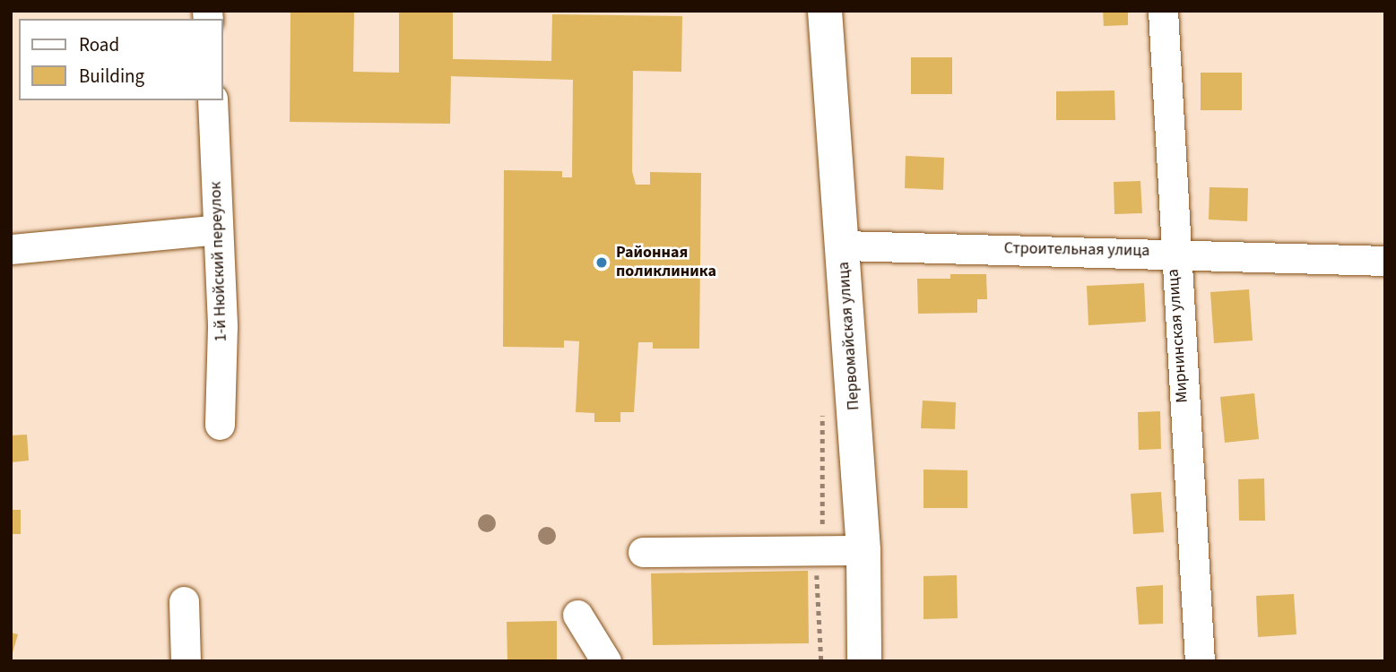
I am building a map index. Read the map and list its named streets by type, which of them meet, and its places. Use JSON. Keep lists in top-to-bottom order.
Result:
{
  "streets": {
    "main road": ["Первомайская улица"],
    "street": ["Строительная улица", "1-й Нюйский переулок", "Мирнинская улица"]
  },
  "crossings": [
    ["Строительная улица", "Первомайская улица"],
    ["Строительная улица", "Мирнинская улица"]
  ],
  "places": ["Районная поликлиника"],
  "legend": ["Road", "Building"]
}
